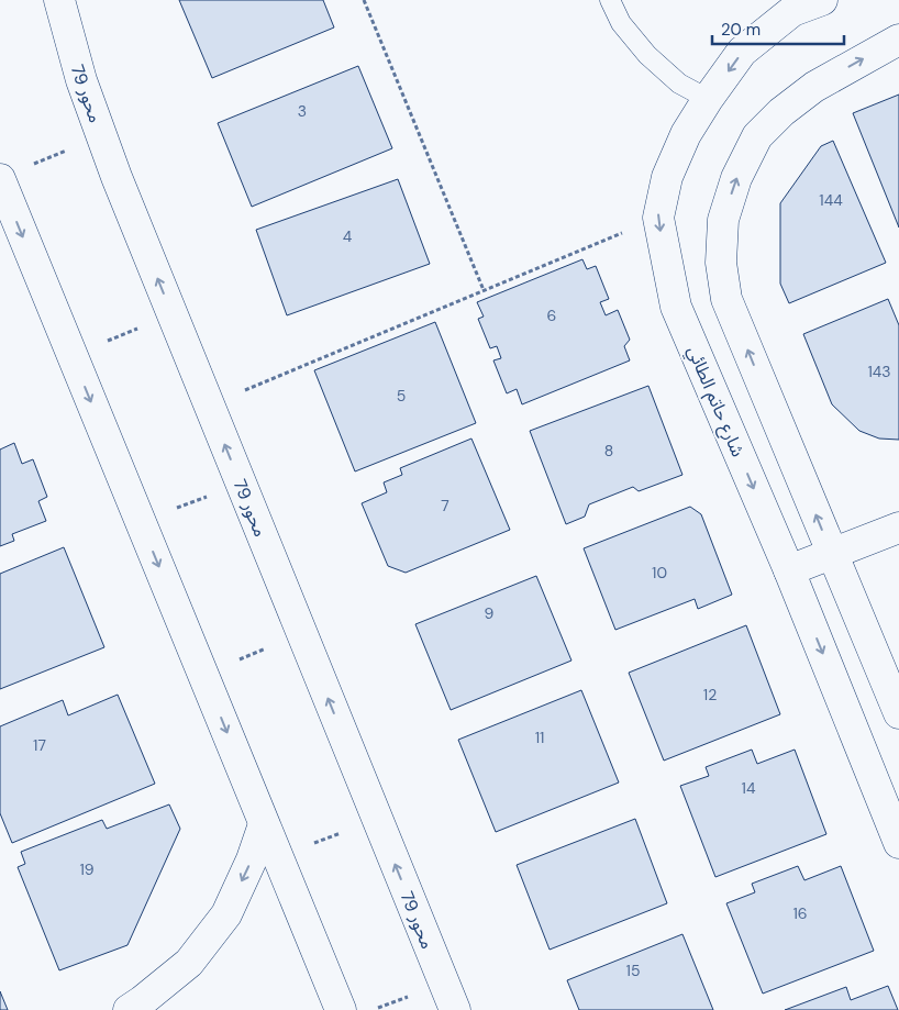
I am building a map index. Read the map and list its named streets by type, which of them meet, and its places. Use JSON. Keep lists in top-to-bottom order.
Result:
{
  "streets": {
    "street": ["محور 79", "شارع حاتم الطائي"]
  },
  "one_way": ["شارع حاتم الطائي"],
  "house_numbers": [
    "3",
    "144",
    "4",
    "6",
    "143",
    "5",
    "8",
    "7",
    "10",
    "9",
    "12",
    "11",
    "17",
    "14",
    "19",
    "16",
    "15"
  ],
  "scale_bar": "20 m"
}
